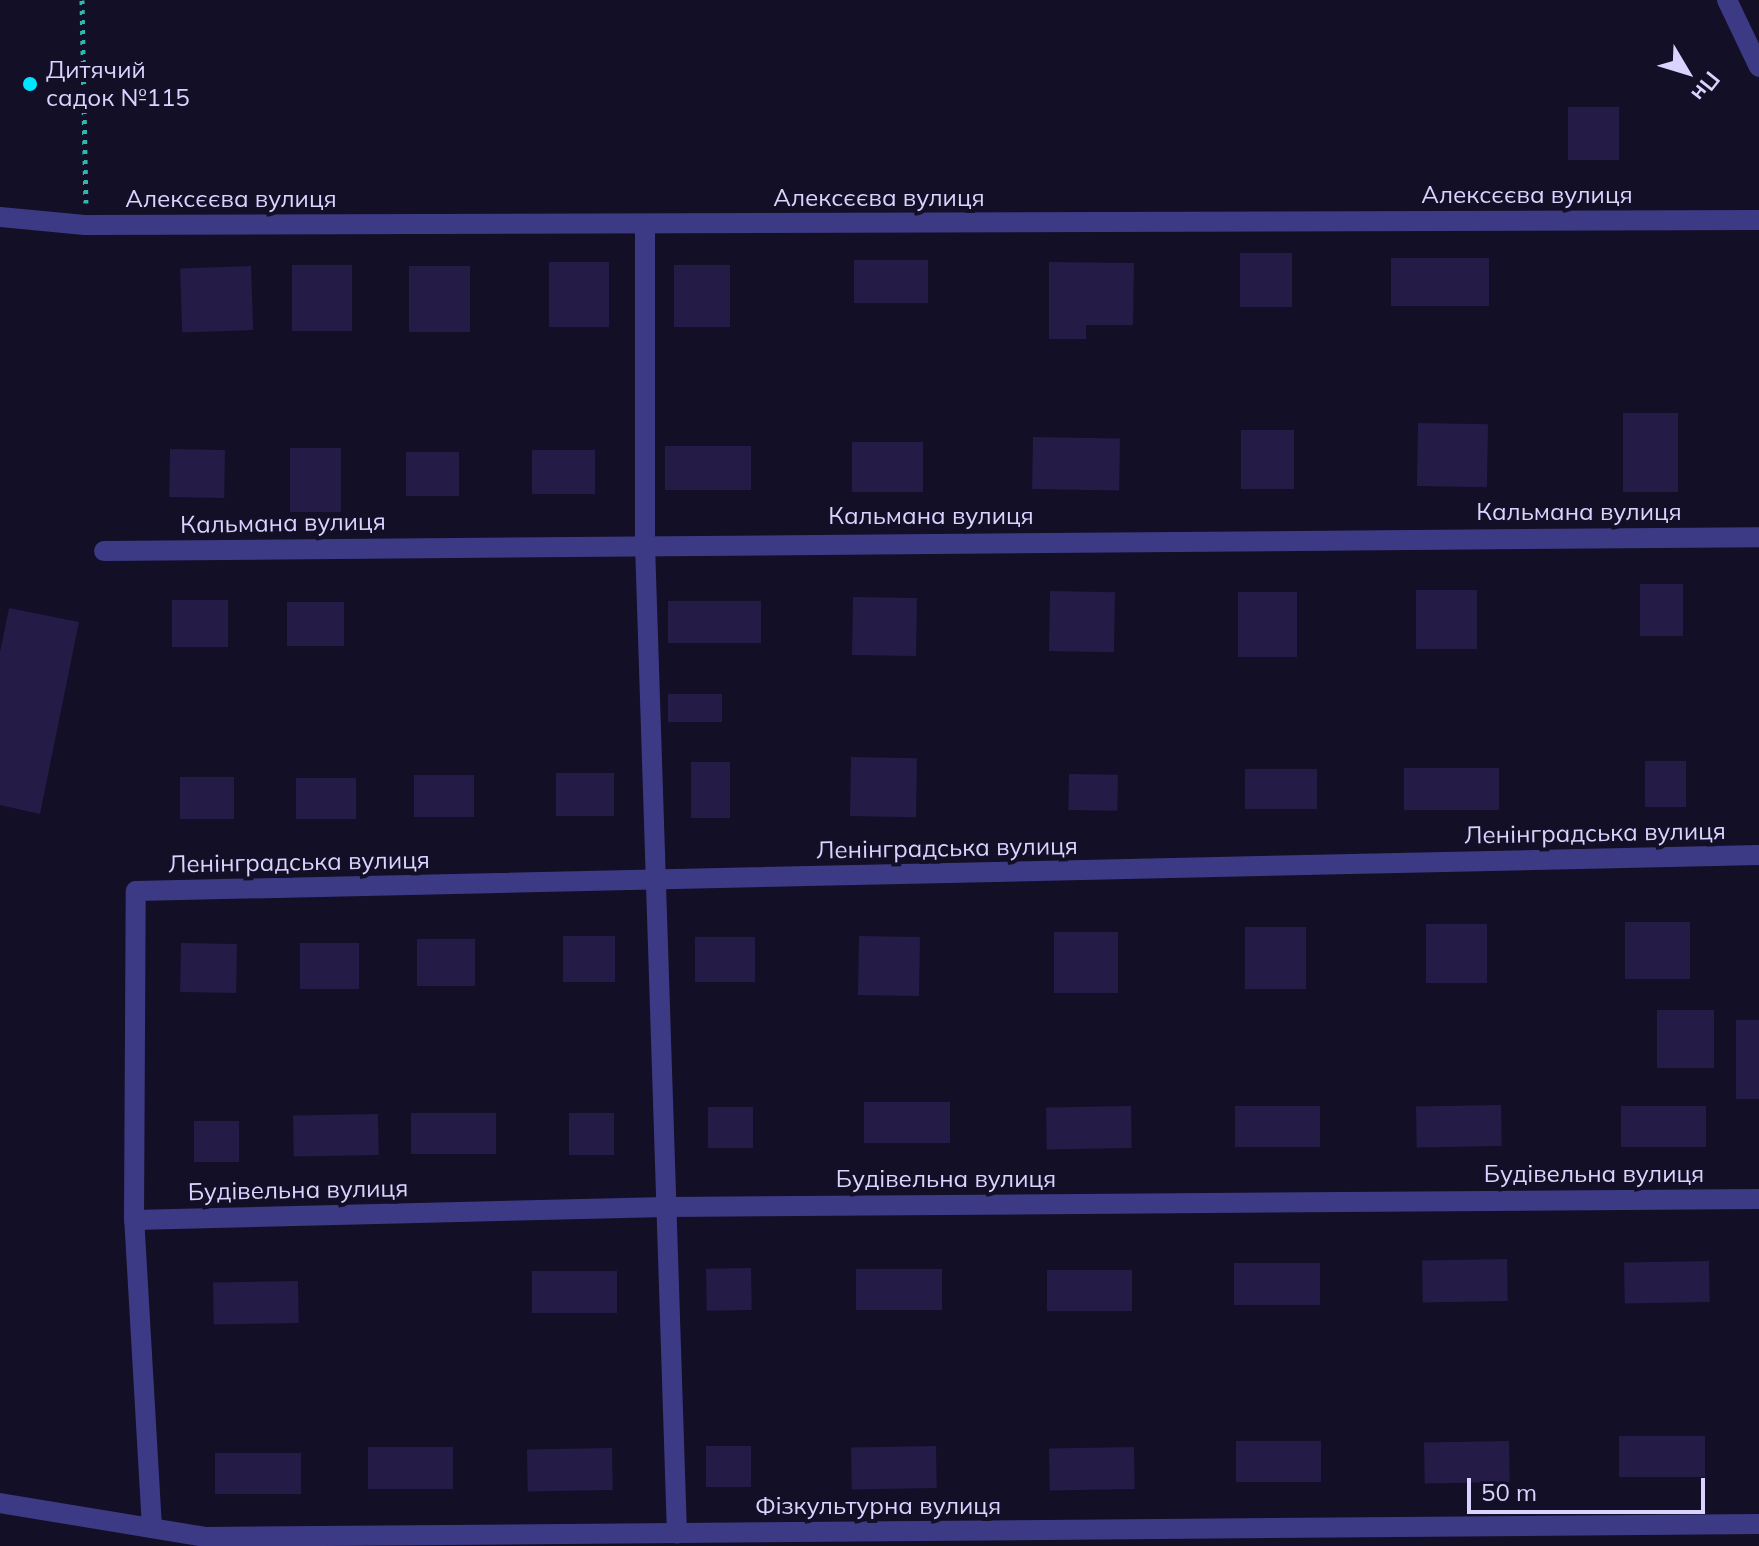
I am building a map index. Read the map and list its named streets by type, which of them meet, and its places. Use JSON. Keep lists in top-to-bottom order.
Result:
{
  "streets": {
    "street": [
      "Алексєєва вулиця",
      "Кальмана вулиця",
      "Ленінградська вулиця",
      "Будівельна вулиця",
      "Фiзкультурна вулиця"
    ]
  },
  "crossings": [
    ["Ленінградська вулиця", "Будівельна вулиця"]
  ],
  "places": ["Дитячий садок №115"],
  "scale_bar": "50 m",
  "north": "bottom right"
}
